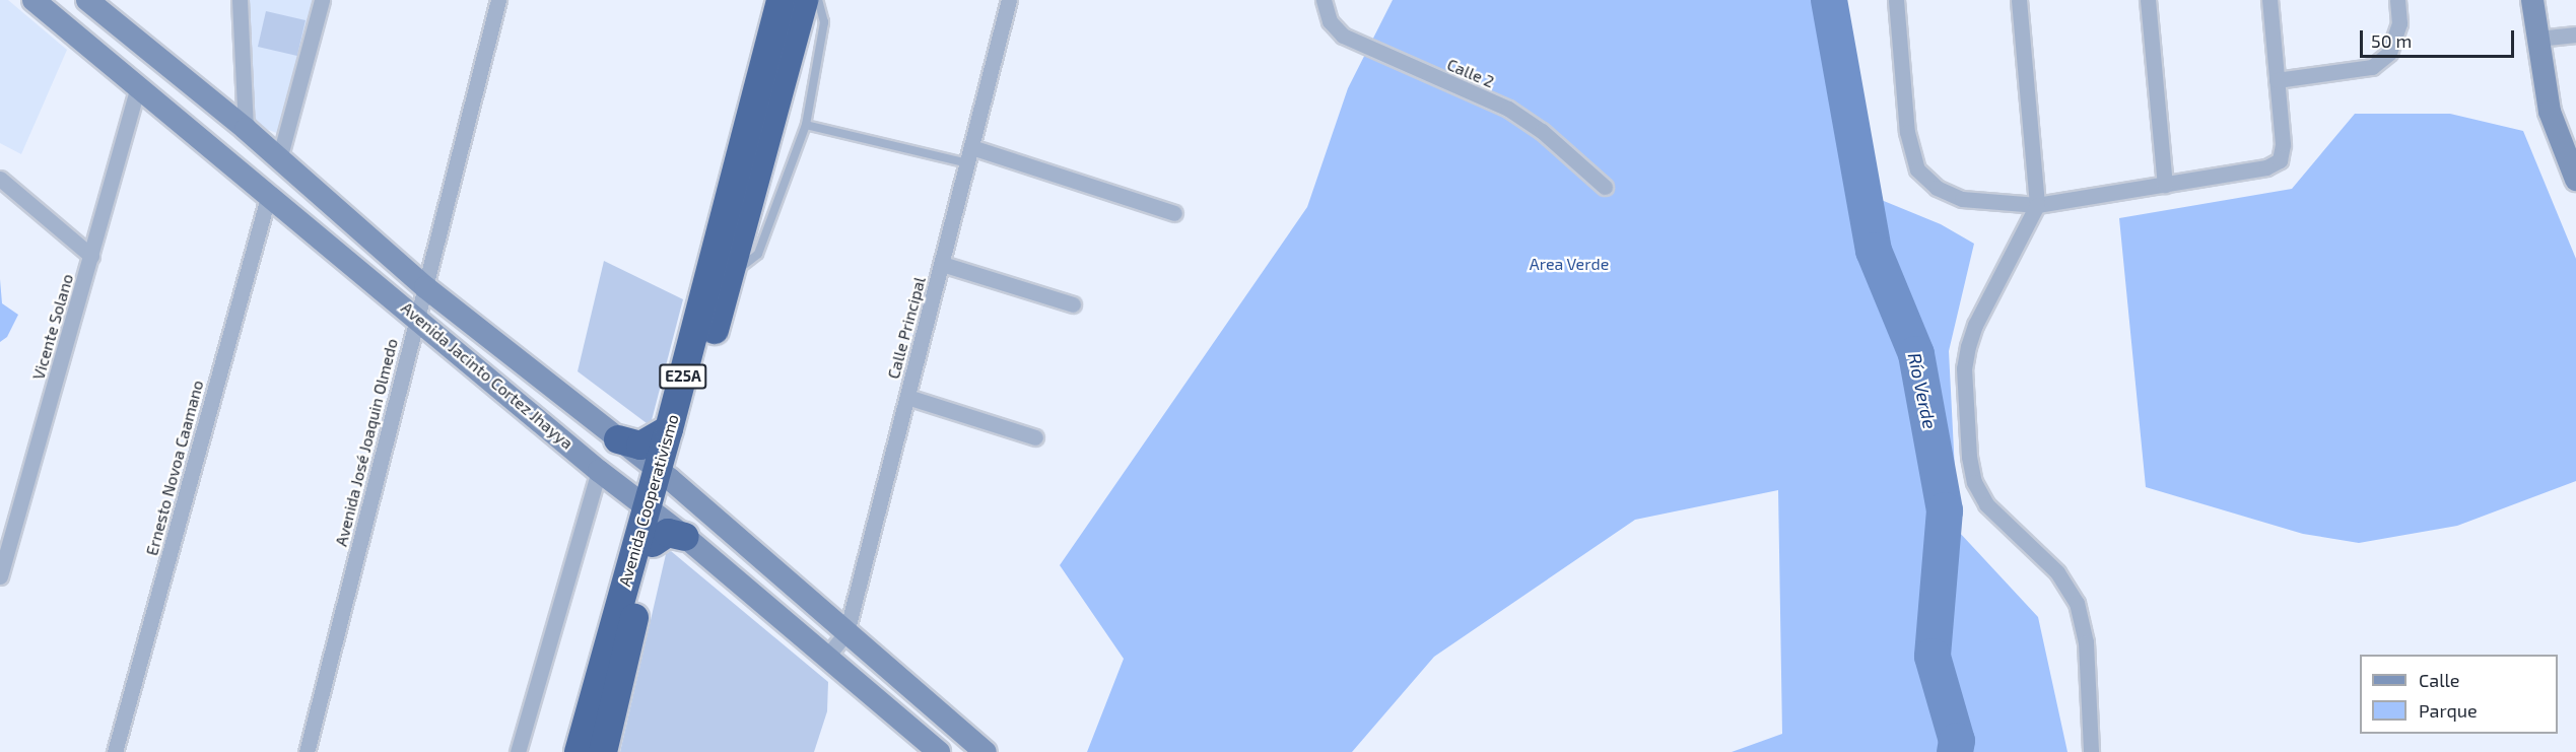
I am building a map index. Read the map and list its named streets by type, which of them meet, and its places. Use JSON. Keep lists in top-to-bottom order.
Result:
{
  "streets": {
    "highway": ["E25A", "Avenida Cooperativismo"],
    "main road": ["Avenida Jacinto Cortez Jhayya"],
    "street": [
      "Calle 2",
      "Vicente Solano",
      "Calle Principal",
      "Avenida José Joaquin Olmedo",
      "Ernesto Novoa Caamano"
    ]
  },
  "crossings": [
    ["Vicente Solano", "Avenida Jacinto Cortez Jhayya"],
    ["Calle Principal", "Avenida Jacinto Cortez Jhayya"],
    ["Avenida Jacinto Cortez Jhayya", "Avenida José Joaquin Olmedo"],
    ["Avenida Jacinto Cortez Jhayya", "Ernesto Novoa Caamano"],
    ["Avenida Jacinto Cortez Jhayya", "Avenida Cooperativismo"]
  ],
  "water": ["Río Verde"],
  "parks": ["Area Verde"],
  "legend": ["Calle", "Parque"],
  "scale_bar": "50 m"
}
